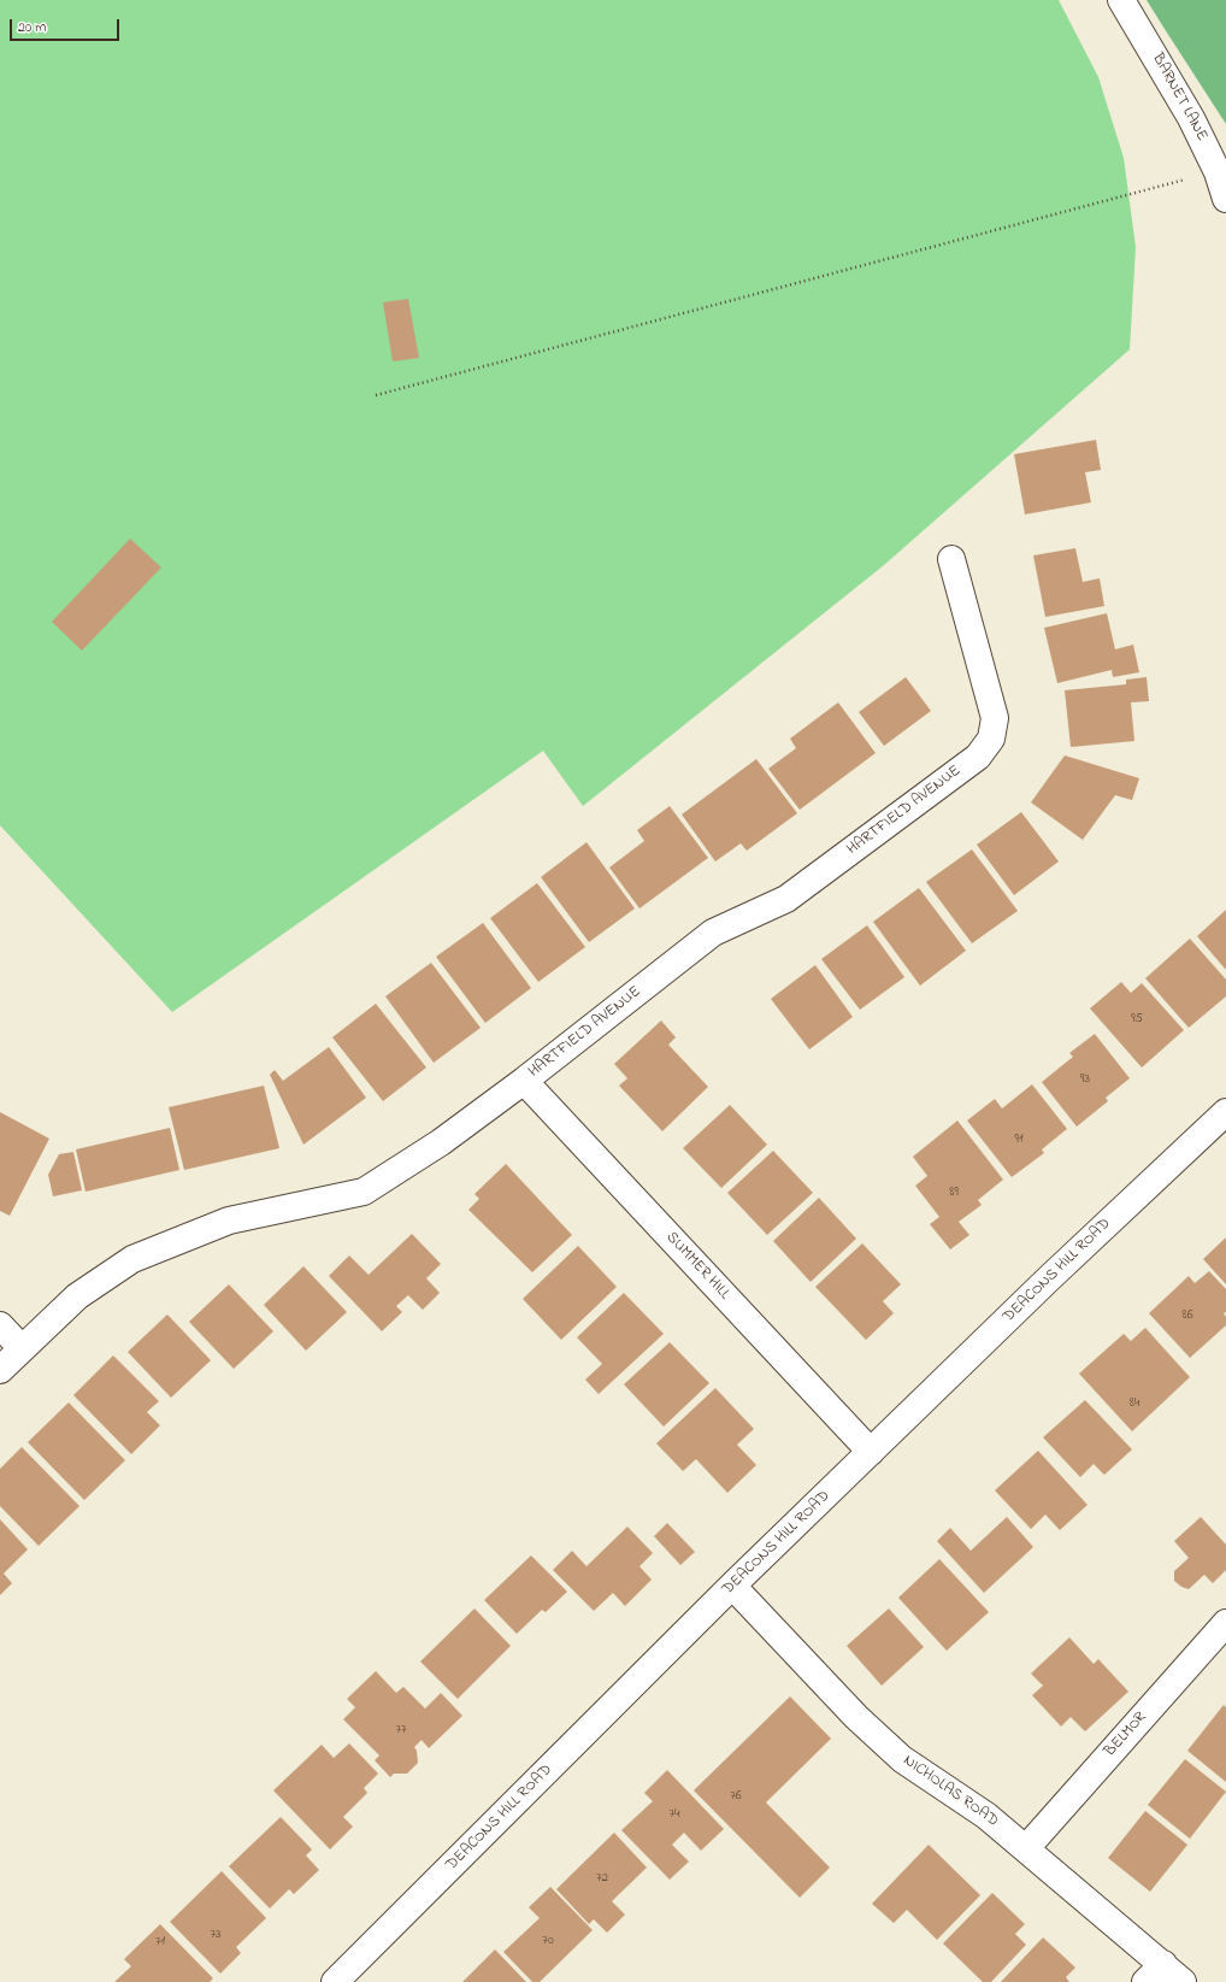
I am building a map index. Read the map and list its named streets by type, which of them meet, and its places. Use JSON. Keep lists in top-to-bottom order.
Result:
{
  "streets": {
    "street": [
      "BARNET LANE",
      "HARTFIELD AVENUE",
      "SUMMER HILL",
      "DEACONS HILL ROAD",
      "BELMOR",
      "NICHOLAS ROAD"
    ]
  },
  "crossings": [
    ["HARTFIELD AVENUE", "SUMMER HILL"],
    ["SUMMER HILL", "DEACONS HILL ROAD"],
    ["DEACONS HILL ROAD", "NICHOLAS ROAD"],
    ["BELMOR", "NICHOLAS ROAD"]
  ],
  "house_numbers": [
    "95",
    "93",
    "91",
    "89",
    "86",
    "84",
    "77",
    "76",
    "74",
    "72",
    "73",
    "70",
    "71"
  ],
  "scale_bar": "20 m"
}
